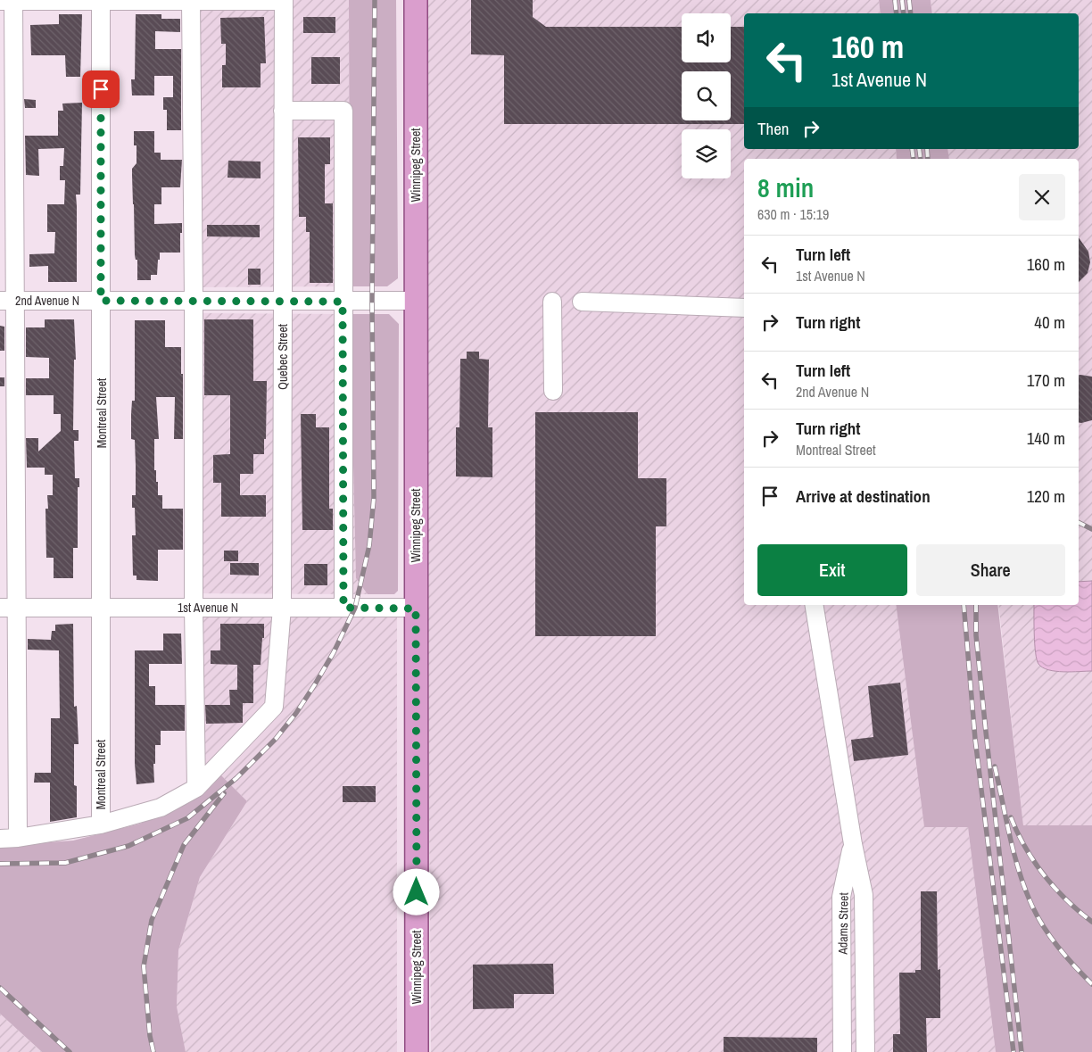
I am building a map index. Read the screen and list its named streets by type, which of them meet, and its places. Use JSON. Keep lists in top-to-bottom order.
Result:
{
  "streets": {
    "main road": ["Winnipeg Street"],
    "street": [
      "2nd Avenue N",
      "Quebec Street",
      "Montreal Street",
      "1st Avenue N",
      "Adams Street"
    ]
  },
  "crossings": [
    ["Winnipeg Street", "2nd Avenue N"],
    ["Winnipeg Street", "1st Avenue N"],
    ["2nd Avenue N", "Quebec Street"],
    ["2nd Avenue N", "Montreal Street"],
    ["Quebec Street", "Montreal Street"],
    ["Quebec Street", "1st Avenue N"],
    ["Montreal Street", "1st Avenue N"]
  ],
  "page": {
    "turn": ["160 m", "1st Avenue N"],
    "then": "Then",
    "heading": ["8 min", "630 m · 15:19"],
    "list": [
      {
        "name": "Turn left",
        "note": "1st Avenue N",
        "value": "160 m"
      },
      {
        "name": "Turn right",
        "value": "40 m"
      },
      {
        "name": "Turn left",
        "note": "2nd Avenue N",
        "value": "170 m"
      },
      {
        "name": "Turn right",
        "note": "Montreal Street",
        "value": "140 m"
      },
      {
        "name": "Arrive at destination",
        "value": "120 m"
      }
    ],
    "buttons": ["Exit", "Share"]
  }
}
